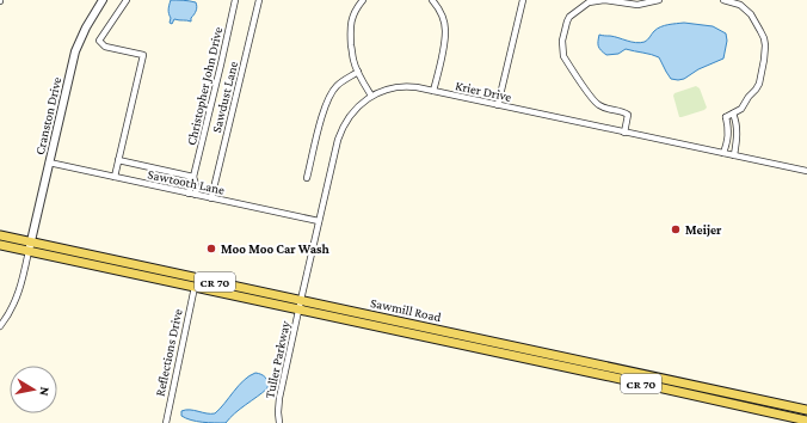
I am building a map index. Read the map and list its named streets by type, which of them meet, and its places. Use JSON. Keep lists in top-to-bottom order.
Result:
{
  "streets": {
    "main road": ["CR 70", "Sawmill Road"],
    "street": [
      "Christopher John Drive",
      "Krier Drive",
      "Sawdust Lane",
      "Cranston Drive",
      "Sawtooth Lane",
      "Reflections Drive",
      "Tuller Parkway"
    ]
  },
  "crossings": [
    ["Christopher John Drive", "Sawtooth Lane"],
    ["Krier Drive", "Sawtooth Lane"],
    ["Krier Drive", "Sawmill Road"],
    ["Krier Drive", "Tuller Parkway"],
    ["Sawdust Lane", "Sawtooth Lane"],
    ["Cranston Drive", "Sawtooth Lane"],
    ["Cranston Drive", "Sawmill Road"],
    ["Sawmill Road", "Reflections Drive"],
    ["Sawmill Road", "Tuller Parkway"]
  ],
  "places": ["Meijer", "Moo Moo Car Wash"],
  "north": "right"
}
